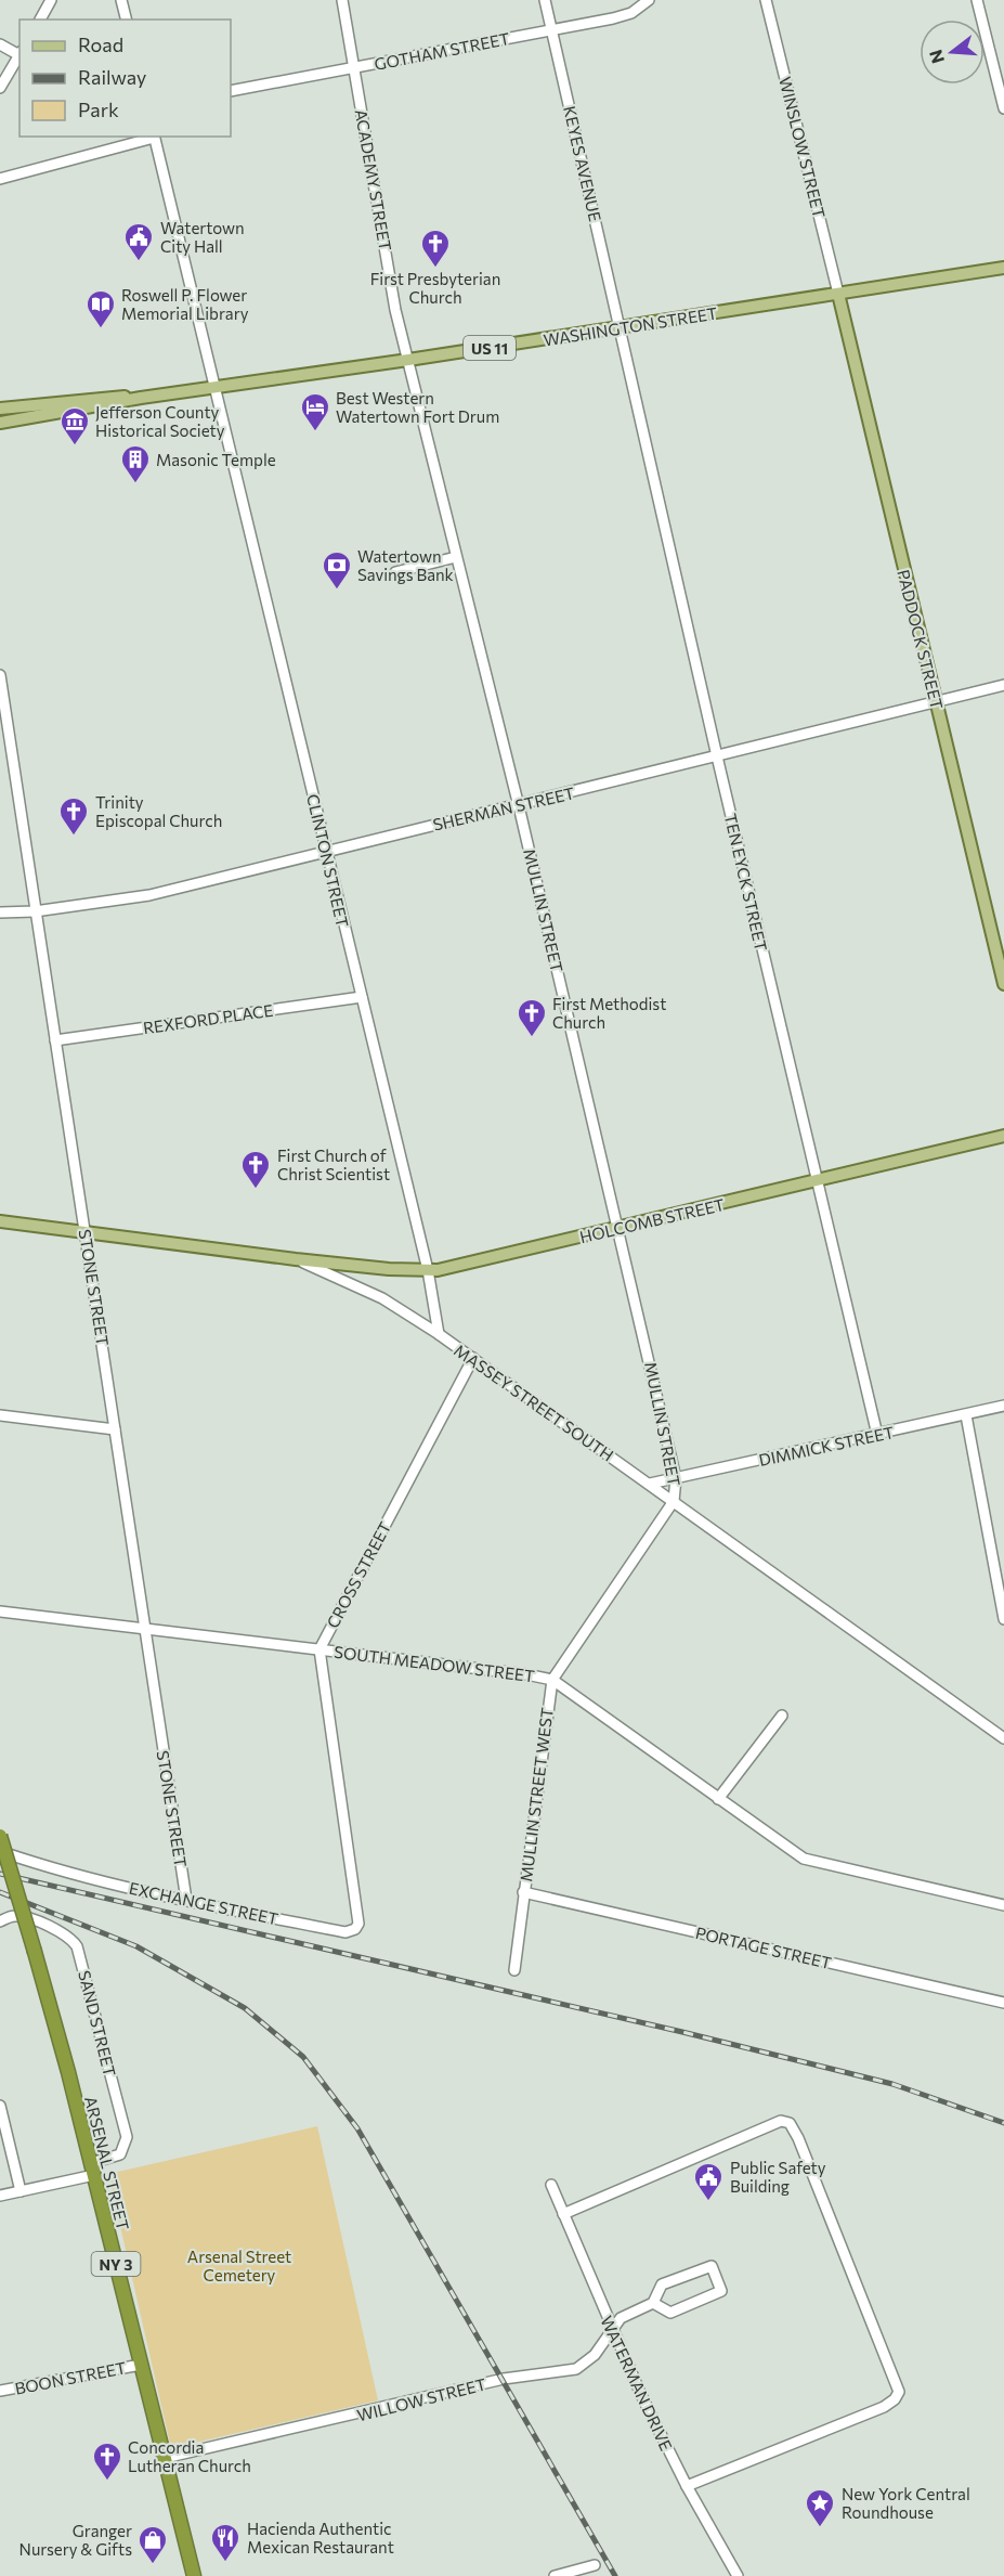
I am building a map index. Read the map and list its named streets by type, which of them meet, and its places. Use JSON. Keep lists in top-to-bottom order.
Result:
{
  "streets": {
    "highway": ["ARSENAL STREET", "NY 3"],
    "main road": [
      "WASHINGTON STREET",
      "US 11",
      "PADDOCK STREET",
      "HOLCOMB STREET",
      "MASSEY STREET SOUTH"
    ],
    "street": [
      "GOTHAM STREET",
      "WINSLOW STREET",
      "KEYES AVENUE",
      "ACADEMY STREET",
      "SHERMAN STREET",
      "CLINTON STREET",
      "TEN EYCK STREET",
      "MULLIN STREET",
      "REXFORD PLACE",
      "STONE STREET",
      "DIMMICK STREET",
      "CROSS STREET",
      "SOUTH MEADOW STREET",
      "MULLIN STREET WEST",
      "EXCHANGE STREET",
      "PORTAGE STREET",
      "SAND STREET",
      "BOON STREET",
      "WATERMAN DRIVE",
      "WILLOW STREET"
    ]
  },
  "crossings": [
    ["GOTHAM STREET", "KEYES AVENUE"],
    ["GOTHAM STREET", "ACADEMY STREET"],
    ["WINSLOW STREET", "WASHINGTON STREET"],
    ["WINSLOW STREET", "PADDOCK STREET"],
    ["KEYES AVENUE", "WASHINGTON STREET"],
    ["KEYES AVENUE", "TEN EYCK STREET"],
    ["ACADEMY STREET", "WASHINGTON STREET"],
    ["ACADEMY STREET", "MULLIN STREET"],
    ["WASHINGTON STREET", "PADDOCK STREET"],
    ["WASHINGTON STREET", "CLINTON STREET"],
    ["WASHINGTON STREET", "TEN EYCK STREET"],
    ["WASHINGTON STREET", "MULLIN STREET"],
    ["PADDOCK STREET", "SHERMAN STREET"],
    ["SHERMAN STREET", "CLINTON STREET"],
    ["SHERMAN STREET", "TEN EYCK STREET"],
    ["SHERMAN STREET", "MULLIN STREET"],
    ["SHERMAN STREET", "STONE STREET"],
    ["CLINTON STREET", "REXFORD PLACE"],
    ["CLINTON STREET", "HOLCOMB STREET"],
    ["CLINTON STREET", "MASSEY STREET SOUTH"],
    ["TEN EYCK STREET", "HOLCOMB STREET"],
    ["TEN EYCK STREET", "DIMMICK STREET"],
    ["MULLIN STREET", "HOLCOMB STREET"],
    ["MULLIN STREET", "MASSEY STREET SOUTH"],
    ["MULLIN STREET", "DIMMICK STREET"],
    ["MULLIN STREET", "MULLIN STREET WEST"],
    ["REXFORD PLACE", "STONE STREET"],
    ["HOLCOMB STREET", "MASSEY STREET SOUTH"],
    ["STONE STREET", "MASSEY STREET SOUTH"],
    ["STONE STREET", "SOUTH MEADOW STREET"],
    ["STONE STREET", "EXCHANGE STREET"],
    ["MASSEY STREET SOUTH", "DIMMICK STREET"],
    ["MASSEY STREET SOUTH", "CROSS STREET"],
    ["MASSEY STREET SOUTH", "MULLIN STREET WEST"],
    ["CROSS STREET", "SOUTH MEADOW STREET"],
    ["CROSS STREET", "EXCHANGE STREET"],
    ["SOUTH MEADOW STREET", "MULLIN STREET WEST"],
    ["SOUTH MEADOW STREET", "EXCHANGE STREET"],
    ["MULLIN STREET WEST", "PORTAGE STREET"],
    ["SAND STREET", "ARSENAL STREET"],
    ["ARSENAL STREET", "BOON STREET"],
    ["ARSENAL STREET", "WILLOW STREET"],
    ["WATERMAN DRIVE", "WILLOW STREET"]
  ],
  "parks": ["Arsenal Street Cemetery"],
  "places": {
    "public building": ["Watertown City Hall", "Public Safety Building"],
    "church": [
      "First Presbyterian Church",
      "Trinity Episcopal Church",
      "First Methodist Church",
      "First Church of Christ Scientist",
      "Concordia Lutheran Church"
    ],
    "library": ["Roswell P. Flower Memorial Library"],
    "hotel": ["Best Western Watertown Fort Drum"],
    "museum": ["Jefferson County Historical Society"],
    "building": ["Masonic Temple"],
    "bank": ["Watertown Savings Bank"],
    "place": ["New York Central Roundhouse"],
    "restaurant": ["Hacienda Authentic Mexican Restaurant"],
    "shop": ["Granger Nursery & Gifts"]
  },
  "legend": ["Road", "Railway", "Park"],
  "north": "left"
}
